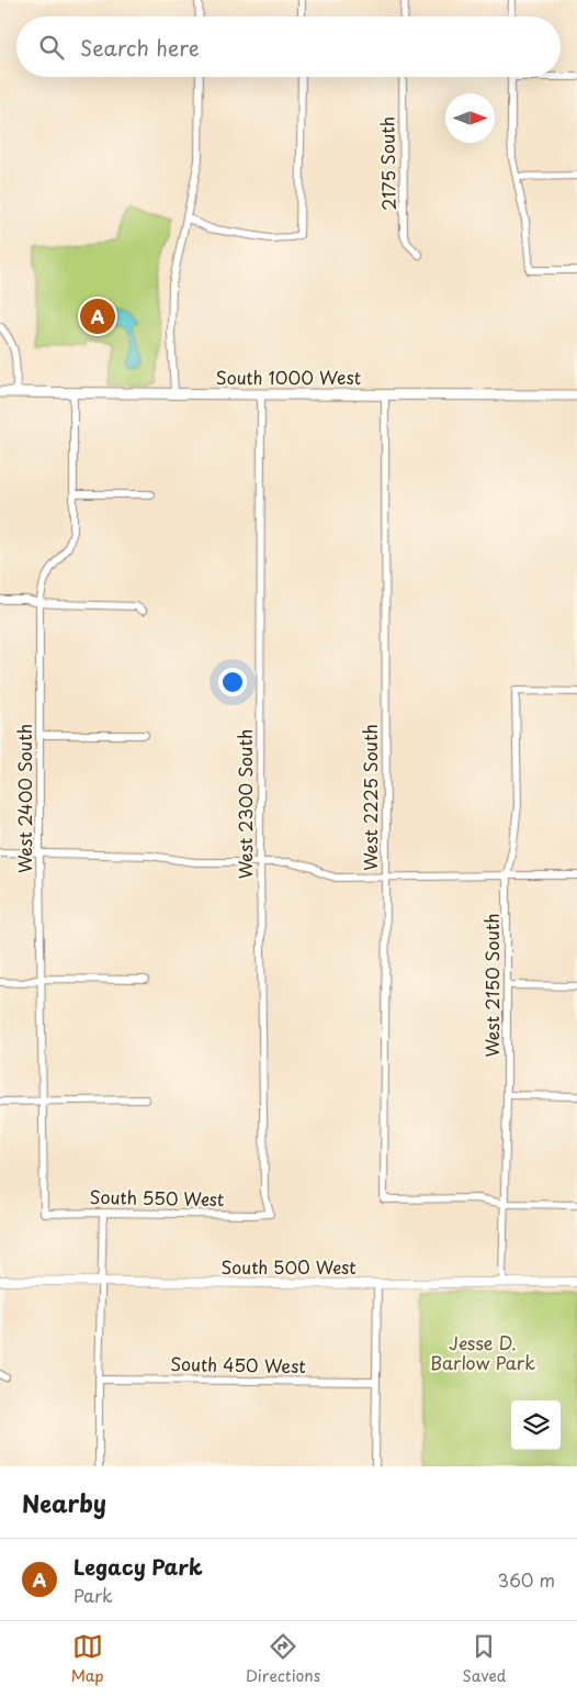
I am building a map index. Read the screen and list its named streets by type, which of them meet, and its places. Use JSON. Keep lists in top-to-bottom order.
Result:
{
  "streets": {
    "main road": ["South 1000 West"],
    "street": [
      "2175 South",
      "West 2225 South",
      "West 2400 South",
      "West 2300 South",
      "West 2150 South",
      "South 550 West",
      "South 500 West",
      "South 450 West"
    ]
  },
  "crossings": [
    ["South 1000 West", "West 2225 South"],
    ["South 1000 West", "West 2400 South"],
    ["South 1000 West", "West 2300 South"],
    ["West 2225 South", "West 2150 South"],
    ["West 2400 South", "South 550 West"],
    ["West 2300 South", "South 550 West"],
    ["West 2150 South", "South 500 West"]
  ],
  "parks": ["Jesse D. Barlow Park"],
  "north": "right",
  "page": {
    "search": "Search here",
    "pins": "A",
    "heading": "Nearby",
    "list": [
      {
        "mark": "A",
        "name": "Legacy Park",
        "note": "Park",
        "value": "360 m"
      }
    ],
    "nav": ["Map", "Directions", "Saved"]
  }
}
